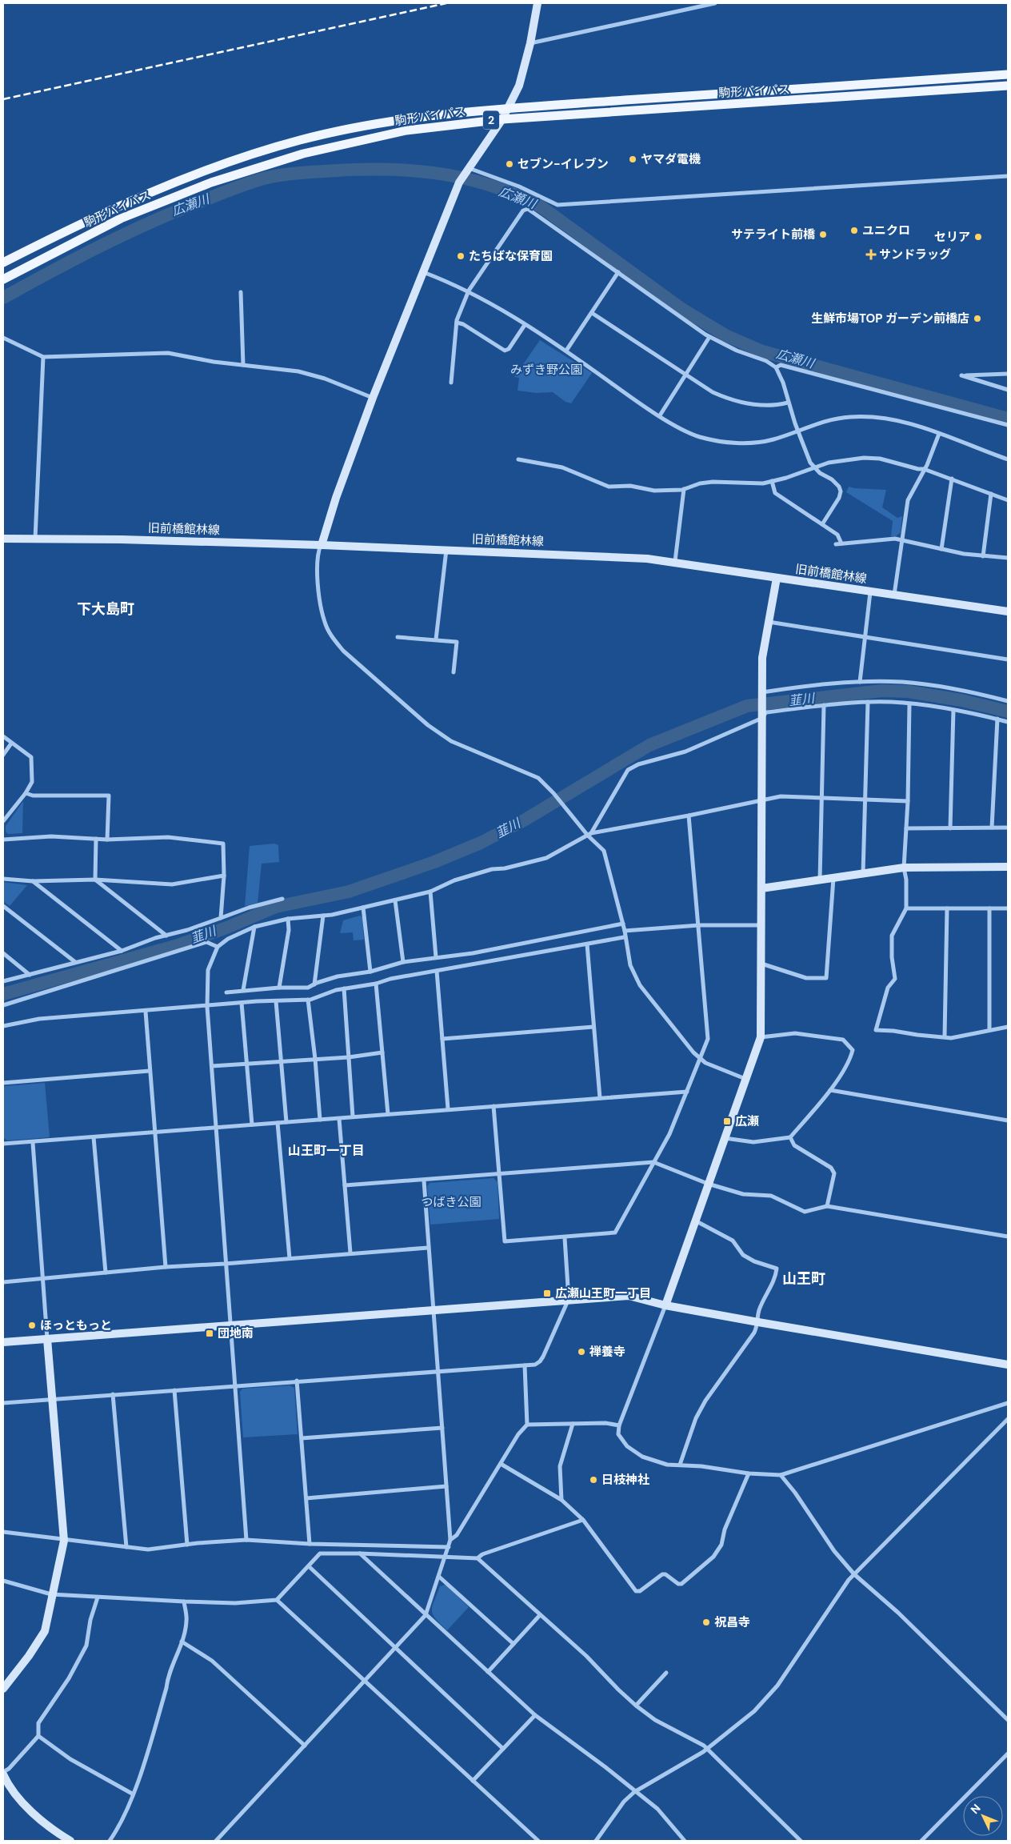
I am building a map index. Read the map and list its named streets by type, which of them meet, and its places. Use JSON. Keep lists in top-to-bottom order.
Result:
{
  "streets": {
    "main road": ["駒形バイパス", "2"],
    "street": ["旧前橋館林線"]
  },
  "districts": ["下大島町", "山王町一丁目", "山王町"],
  "water": ["広瀬川", "韮川"],
  "parks": ["みずき野公園", "つばき公園"],
  "places": {
    "other": [
      "ヤマダ電機",
      "セブン-イレブン",
      "ユニクロ",
      "サテライト前橋",
      "セリア",
      "たちばな保育園",
      "生鮮市場TOP ガーデン前橋店",
      "ほっともっと",
      "禅養寺",
      "日枝神社",
      "祝昌寺"
    ],
    "health": ["サンドラッグ"],
    "transit": ["広瀬", "広瀬山王町一丁目", "団地南"]
  },
  "north": "top left"
}
